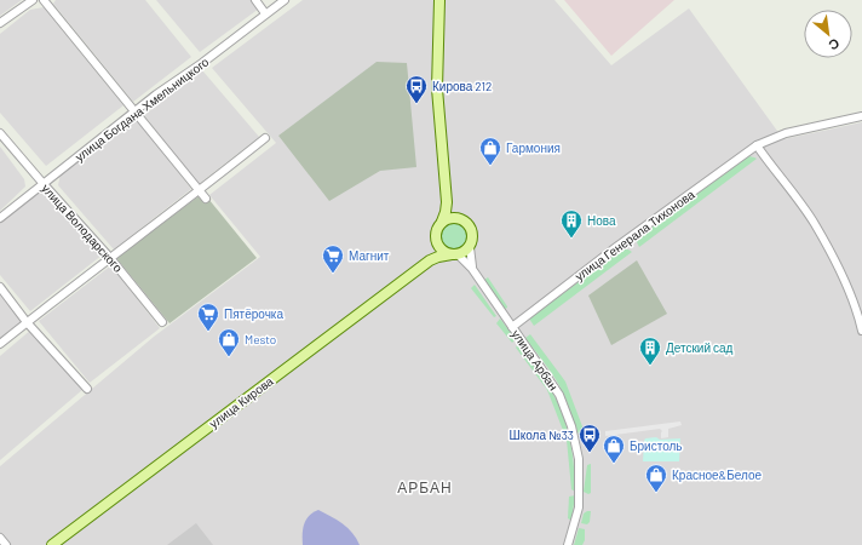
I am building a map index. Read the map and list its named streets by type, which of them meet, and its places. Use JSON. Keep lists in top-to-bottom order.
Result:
{
  "streets": {
    "main road": ["улица Кирова"],
    "street": [
      "улица Богдана Хмельницкого",
      "улица Володарского",
      "улица Генерала Тихонова",
      "улица Арбан"
    ]
  },
  "crossings": [
    ["улица Богдана Хмельницкого", "улица Володарского"],
    ["улица Генерала Тихонова", "улица Арбан"]
  ],
  "districts": ["АРБАН"],
  "places": {
    "bus stop": ["Кирова 212", "Школа №33"],
    "shop": [
      "Гармония",
      "Mesto",
      "Бристоль",
      "Красное&Белое"
    ],
    "building": ["Нова", "Детский сад"],
    "supermarket": ["Магнит", "Пятёрочка"]
  },
  "north": "bottom right"
}
